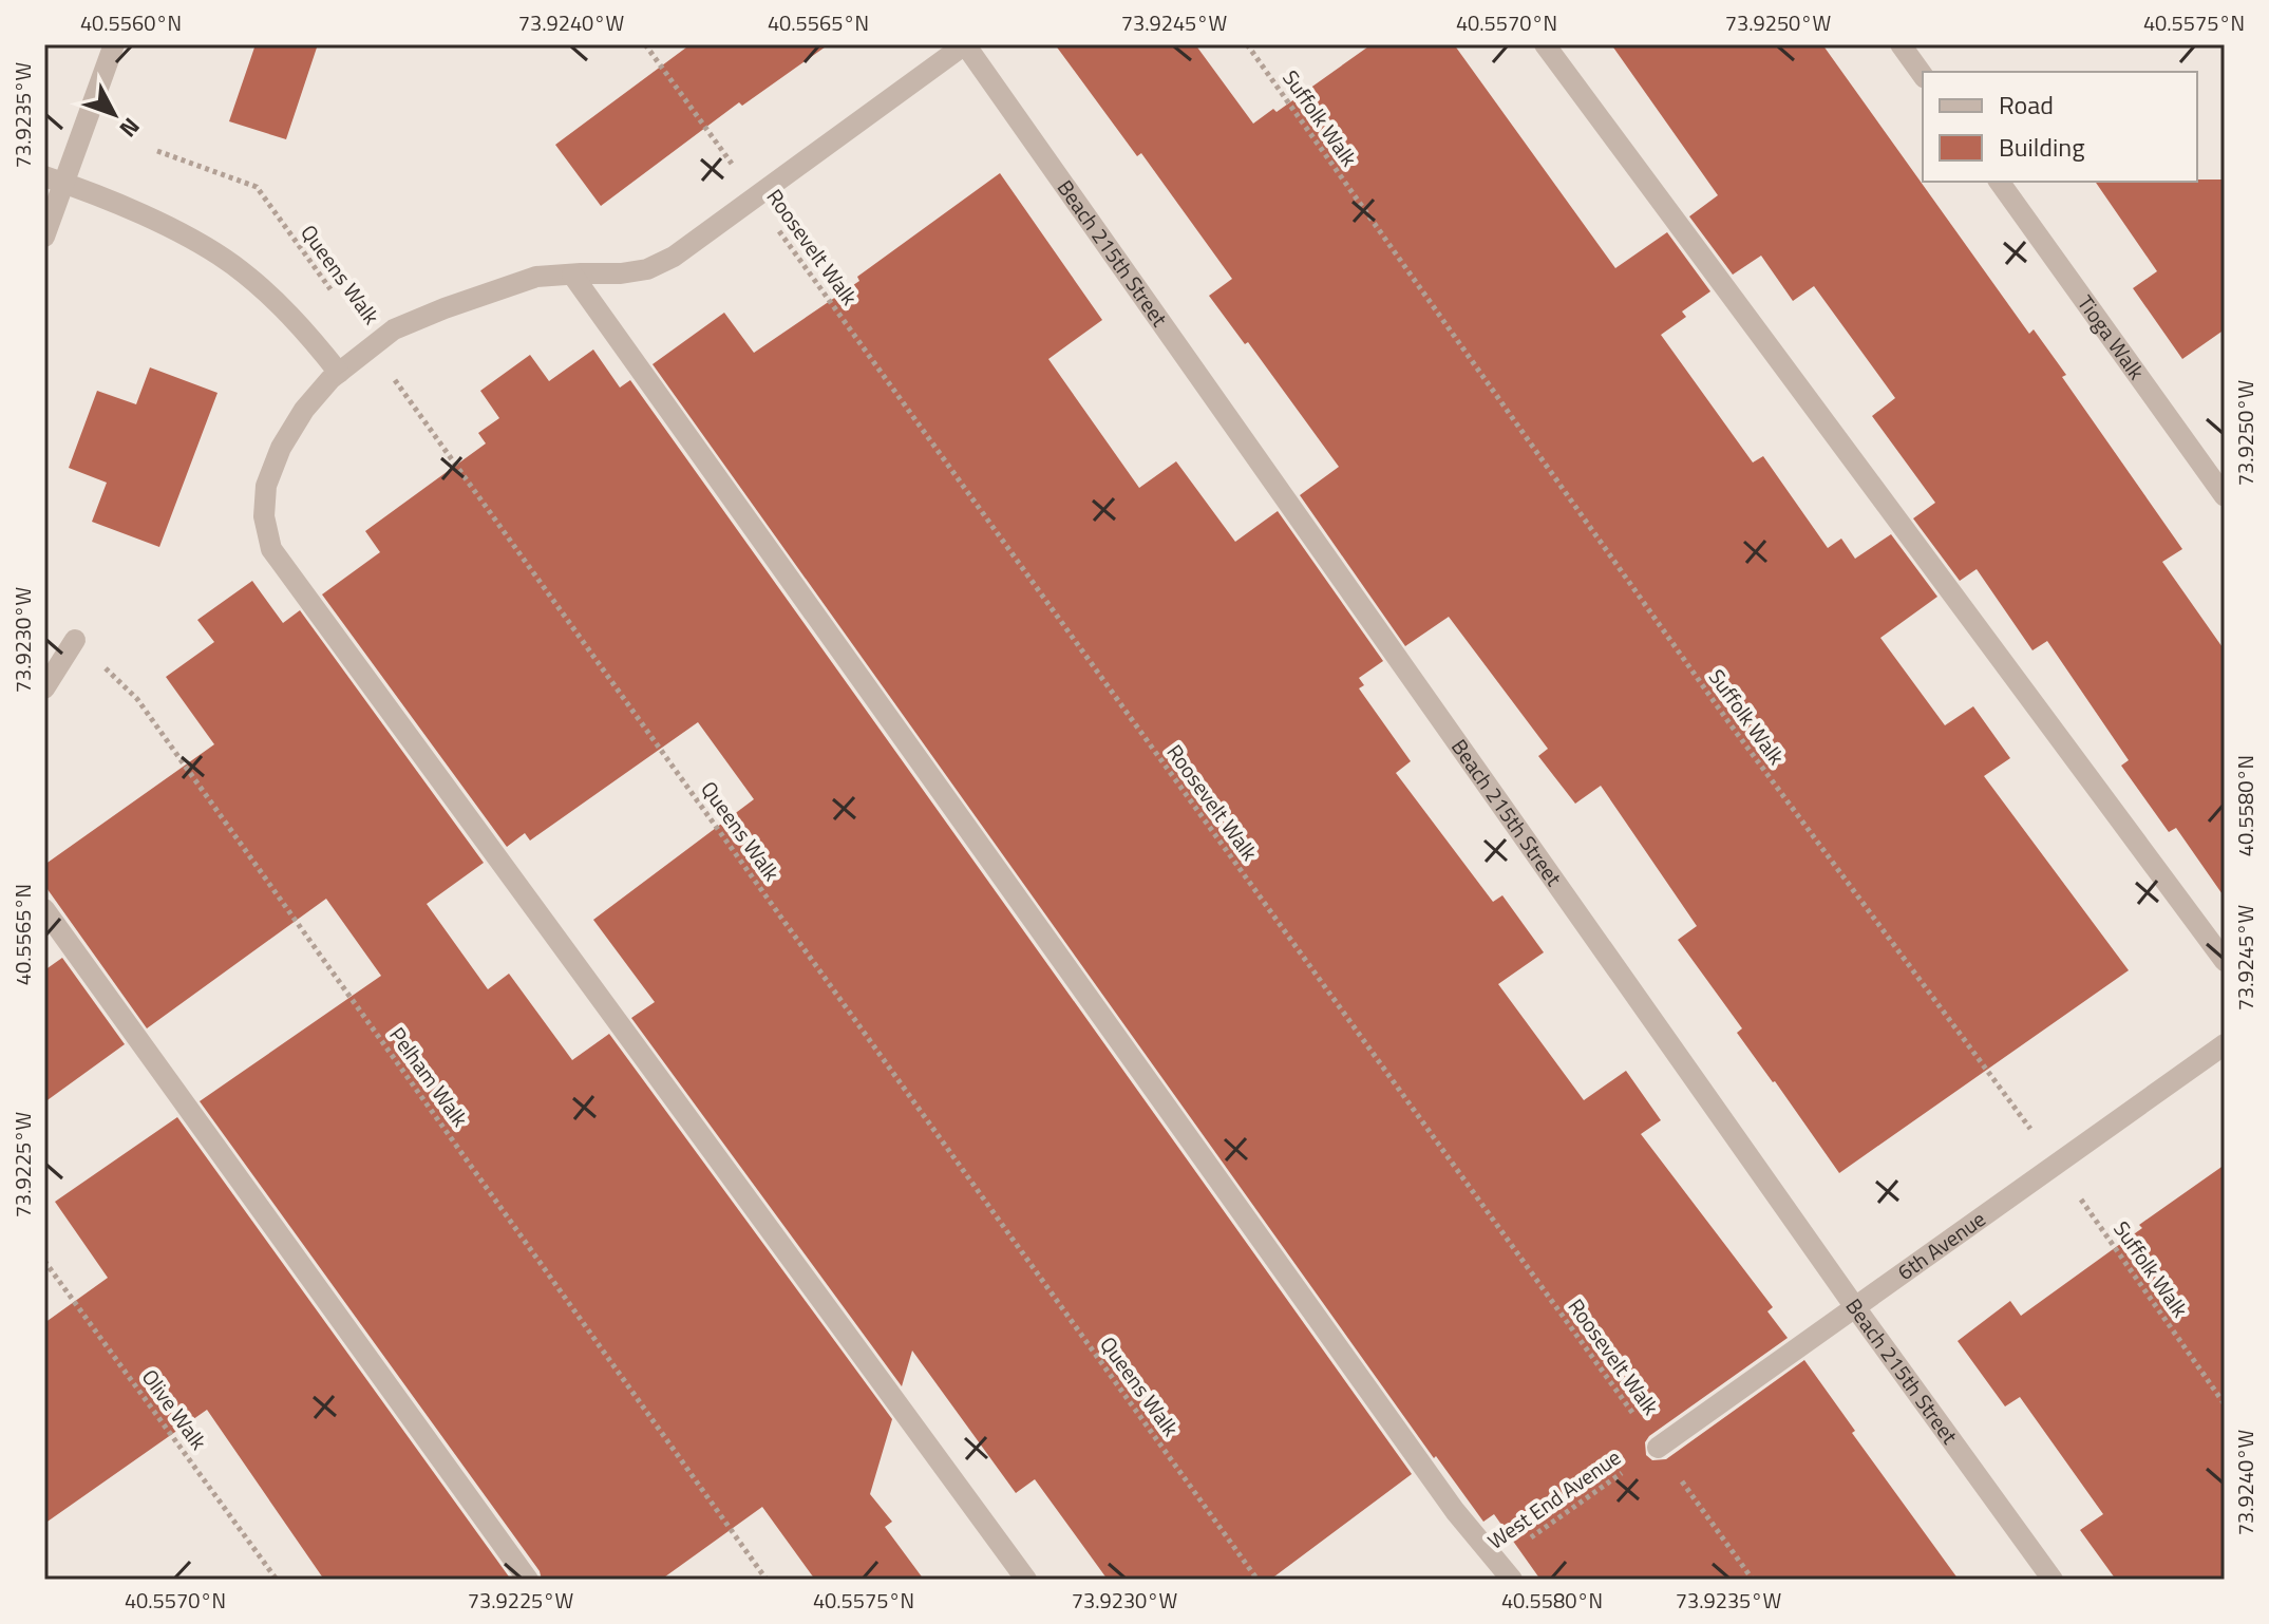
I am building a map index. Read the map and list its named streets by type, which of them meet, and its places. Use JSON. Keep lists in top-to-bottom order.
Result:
{
  "streets": {
    "street": ["Beach 215th Street", "Tioga Walk", "6th Avenue"],
    "path": [
      "Suffolk Walk",
      "Roosevelt Walk",
      "Queens Walk",
      "Pelham Walk",
      "Olive Walk",
      "West End Avenue"
    ]
  },
  "crossings": [
    ["Suffolk Walk", "6th Avenue"],
    ["Roosevelt Walk", "6th Avenue"],
    ["Roosevelt Walk", "West End Avenue"],
    ["Beach 215th Street", "6th Avenue"],
    ["6th Avenue", "West End Avenue"]
  ],
  "legend": ["Road", "Building"],
  "north": "bottom right",
  "coordinates": [
    "40.5560°N",
    "73.9240°W",
    "40.5565°N",
    "73.9245°W",
    "40.5570°N",
    "73.9250°W",
    "40.5575°N",
    "73.9235°W",
    "73.9230°W",
    "40.5580°N",
    "73.9225°W"
  ]
}
